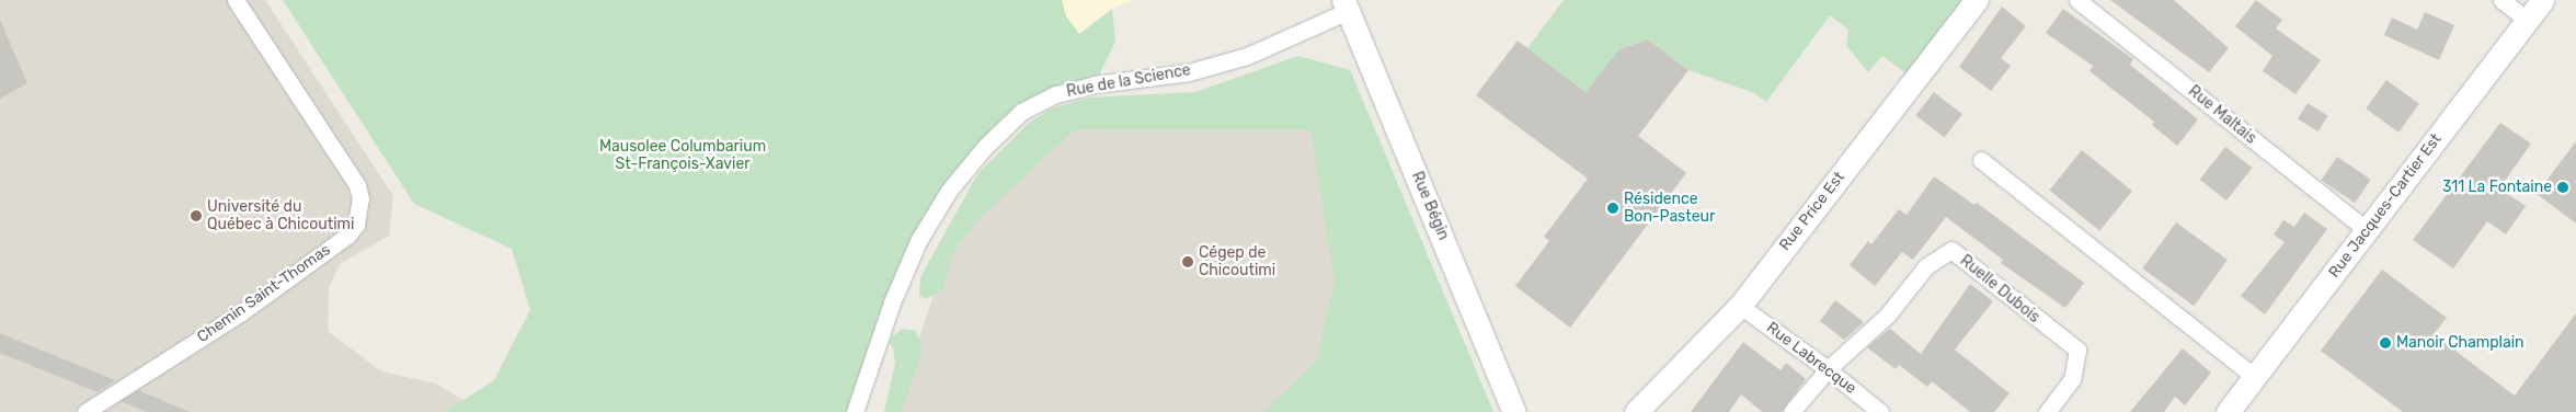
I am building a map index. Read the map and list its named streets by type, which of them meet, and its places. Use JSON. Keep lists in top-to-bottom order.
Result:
{
  "streets": {
    "street": [
      "Rue de la Science",
      "Rue Maltais",
      "Rue Bégin",
      "Rue Jacques-Cartier Est",
      "Rue Price Est",
      "Ruelle Dubois",
      "Chemin Saint-Thomas",
      "Rue Labrecque"
    ]
  },
  "crossings": [
    ["Rue de la Science", "Rue Bégin"],
    ["Rue Maltais", "Rue Jacques-Cartier Est"],
    ["Rue Price Est", "Rue Labrecque"],
    ["Ruelle Dubois", "Rue Labrecque"]
  ],
  "parks": ["Mausolee Columbarium St-François-Xavier"],
  "places": [
    "311 La Fontaine",
    "Résidence Bon-Pasteur",
    "Université du Québec à Chicoutimi",
    "Cégep de Chicoutimi",
    "Manoir Champlain"
  ]
}
